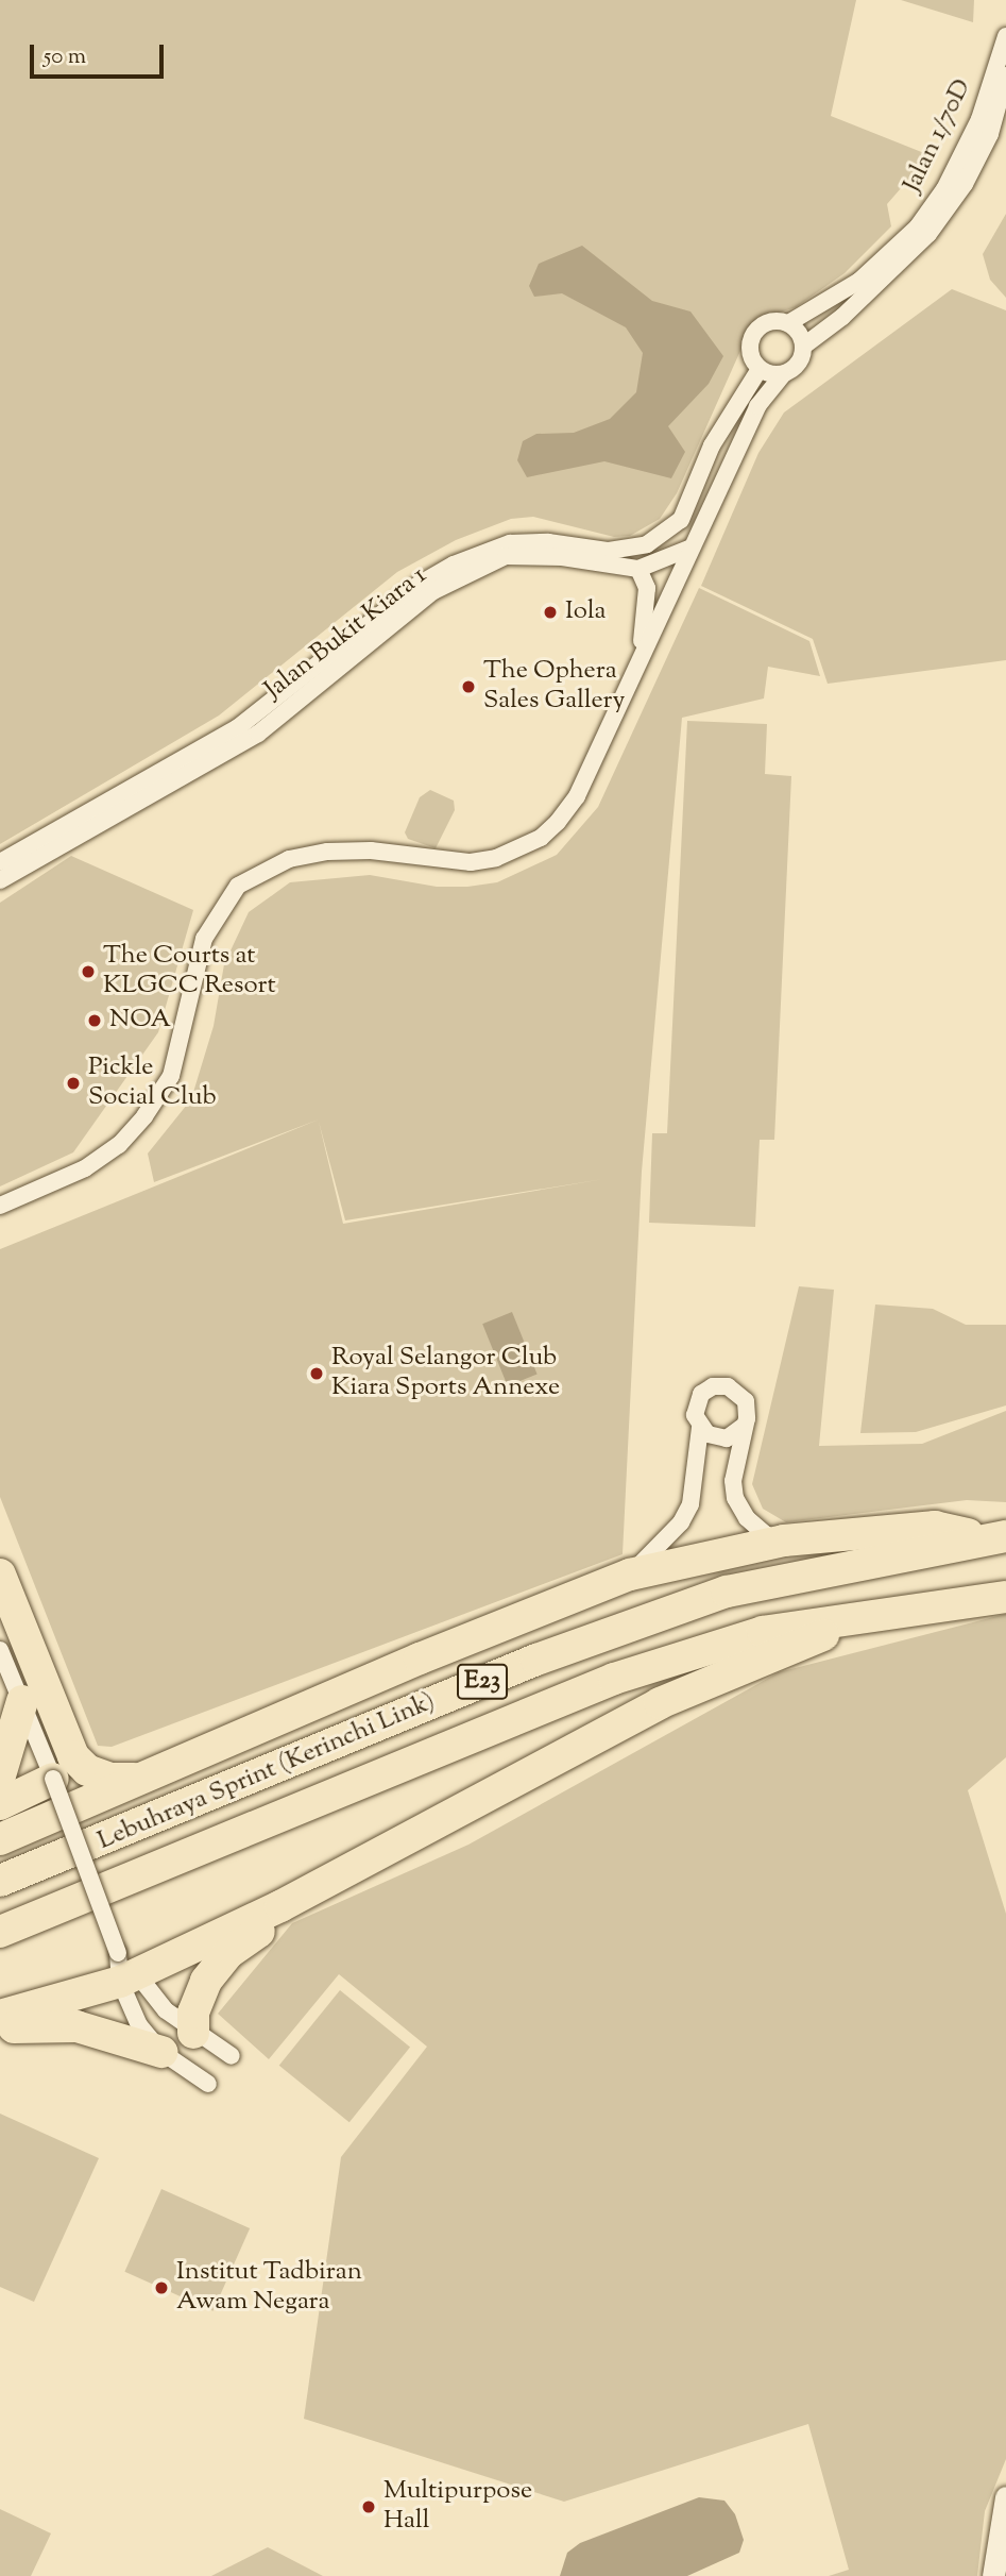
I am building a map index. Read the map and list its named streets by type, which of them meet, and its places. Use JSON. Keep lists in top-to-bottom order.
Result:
{
  "streets": {
    "highway": ["E23", "Lebuhraya Sprint (Kerinchi Link)"],
    "street": ["Jalan 1/70D", "Jalan Bukit Kiara 1"]
  },
  "crossings": [
    ["Jalan 1/70D", "Jalan Bukit Kiara 1"]
  ],
  "places": [
    "Iola",
    "The Ophera Sales Gallery",
    "The Courts at KLGCC Resort",
    "NOA",
    "Pickle Social Club",
    "Royal Selangor Club Kiara Sports Annexe",
    "Institut Tadbiran Awam Negara",
    "Multipurpose Hall"
  ],
  "scale_bar": "50 m"
}
